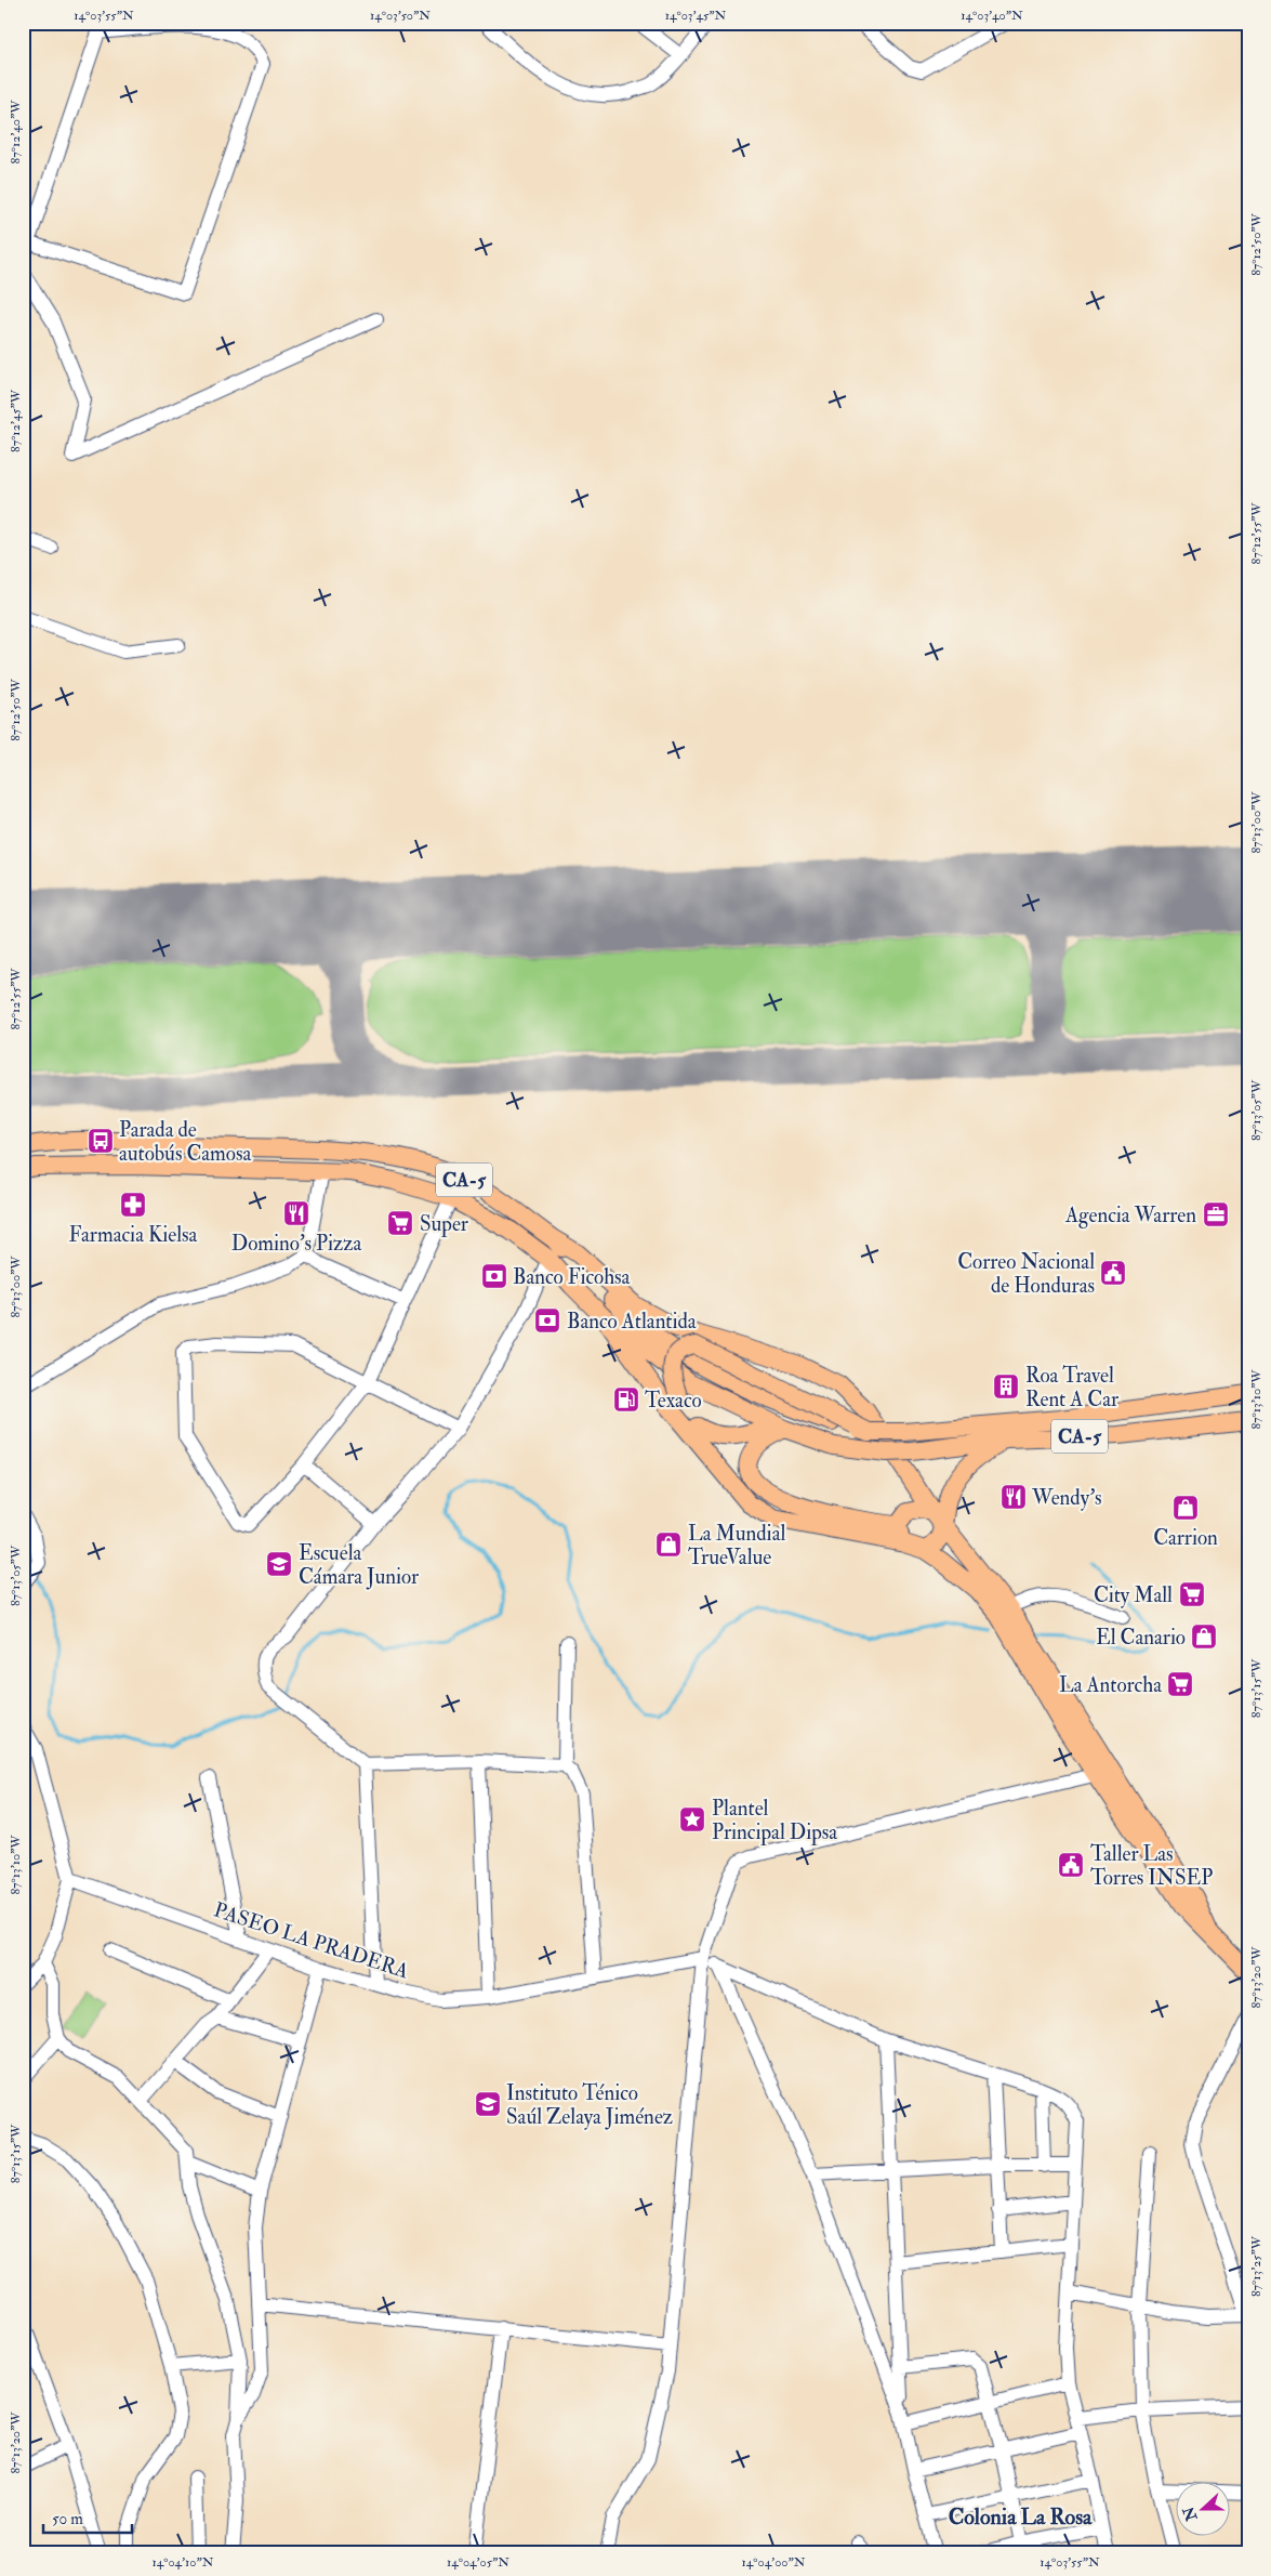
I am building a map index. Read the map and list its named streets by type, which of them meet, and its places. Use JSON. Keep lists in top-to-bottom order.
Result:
{
  "streets": {
    "main road": ["CA-5"],
    "street": ["PASEO LA PRADERA"]
  },
  "districts": ["Colonia La Rosa"],
  "places": {
    "bus stop": ["Parada de autobús Camosa"],
    "pharmacy": ["Farmacia Kielsa"],
    "restaurant": ["Domino's Pizza", "Wendy's"],
    "office": ["Agencia Warren"],
    "supermarket": ["Super", "City Mall", "La Antorcha"],
    "public building": ["Correo Nacional de Honduras", "Taller Las Torres INSEP"],
    "bank": ["Banco Ficohsa", "Banco Atlantida"],
    "building": ["Roa Travel Rent A Car"],
    "fuel station": ["Texaco"],
    "shop": ["Carrion", "La Mundial TrueValue", "El Canario"],
    "school or university": ["Escuela Cámara Junior", "Instituto Ténico Saúl Zelaya Jiménez"],
    "place": ["Plantel Principal Dipsa"]
  },
  "scale_bar": "50 m",
  "north": "left",
  "coordinates": [
    "14°03'55\"N",
    "14°03'50\"N",
    "14°03'45\"N",
    "14°03'40\"N",
    "87°12'40\"W",
    "87°12'50\"W",
    "87°12'45\"W",
    "87°12'55\"W",
    "87°13'00\"W",
    "87°13'05\"W",
    "87°13'10\"W",
    "87°13'15\"W",
    "87°13'20\"W",
    "87°13'25\"W",
    "14°04'10\"N",
    "14°04'05\"N",
    "14°04'00\"N"
  ]
}
